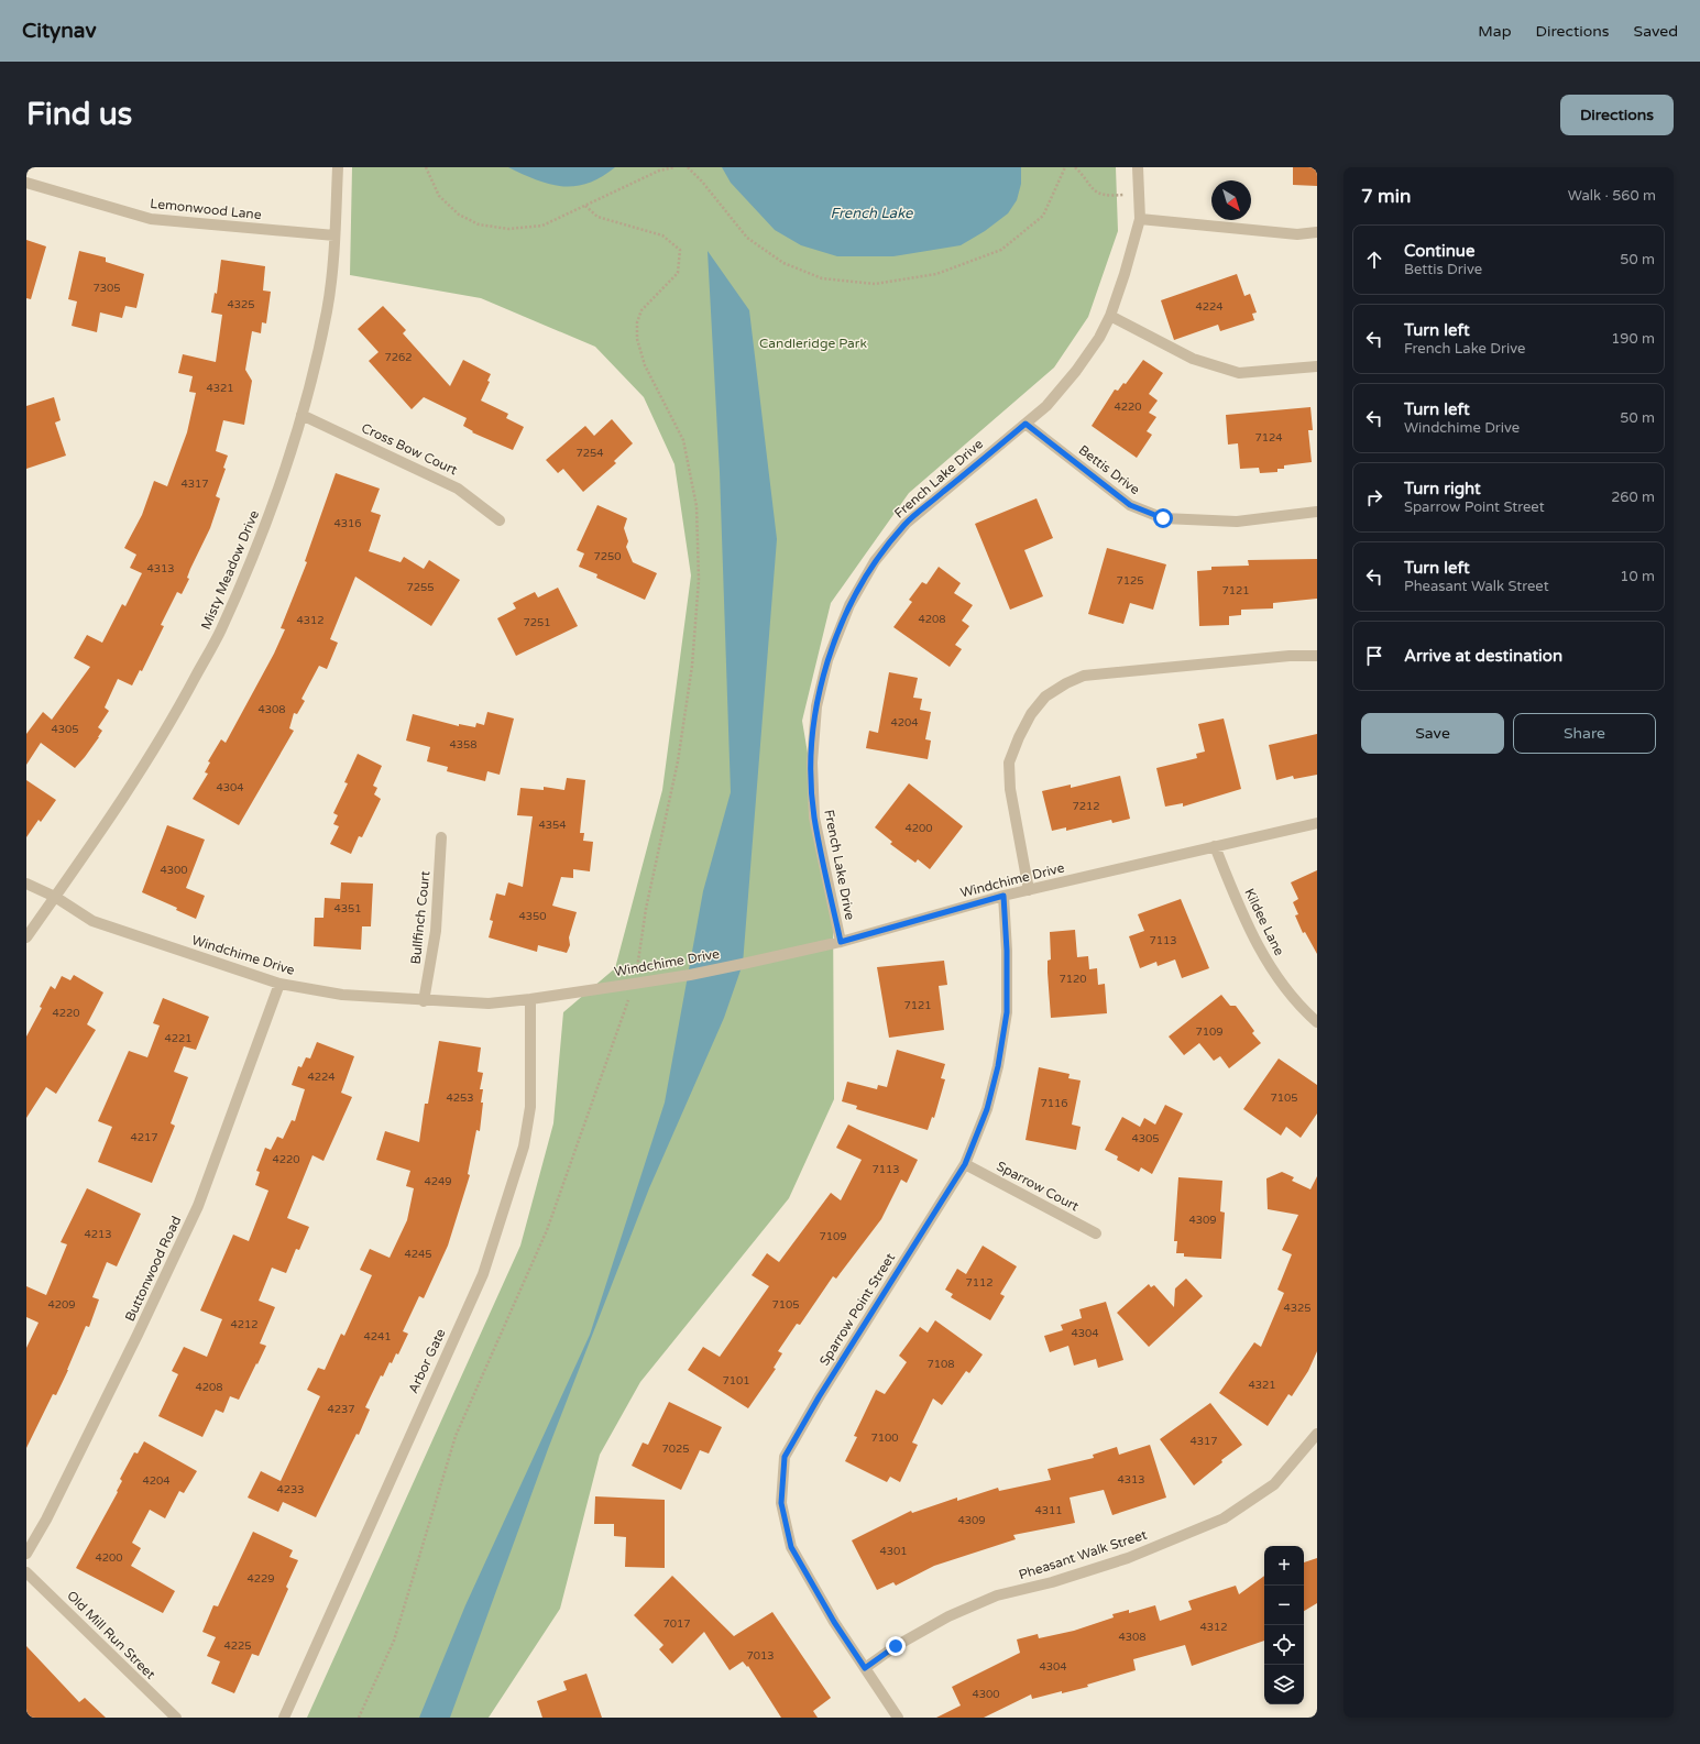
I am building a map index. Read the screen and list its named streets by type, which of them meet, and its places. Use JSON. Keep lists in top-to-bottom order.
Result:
{
  "streets": {
    "street": [
      "Lemonwood Lane",
      "Cross Bow Court",
      "Bettis Drive",
      "French Lake Drive",
      "Misty Meadow Drive",
      "Windchime Drive",
      "Bullfinch Court",
      "Kildee Lane",
      "Sparrow Court",
      "Buttonwood Road",
      "Sparrow Point Street",
      "Arbor Gate",
      "Pheasant Walk Street",
      "Old Mill Run Street"
    ]
  },
  "crossings": [
    ["Lemonwood Lane", "Misty Meadow Drive"],
    ["Cross Bow Court", "Misty Meadow Drive"],
    ["Bettis Drive", "French Lake Drive"],
    ["French Lake Drive", "Windchime Drive"],
    ["Misty Meadow Drive", "Windchime Drive"],
    ["Windchime Drive", "Bullfinch Court"],
    ["Windchime Drive", "Kildee Lane"],
    ["Windchime Drive", "Buttonwood Road"],
    ["Windchime Drive", "Sparrow Point Street"],
    ["Windchime Drive", "Arbor Gate"],
    ["Sparrow Court", "Sparrow Point Street"],
    ["Sparrow Point Street", "Pheasant Walk Street"]
  ],
  "water": ["French Lake"],
  "parks": ["Candleridge Park"],
  "house_numbers": [
    "7305",
    "4325",
    "4224",
    "7262",
    "4321",
    "4220",
    "7124",
    "7254",
    "4317",
    "4316",
    "7250",
    "4313",
    "7125",
    "7255",
    "7121",
    "4208",
    "4312",
    "7251",
    "4308",
    "4204",
    "4305",
    "4358",
    "4304",
    "7212",
    "4354",
    "4200",
    "4300",
    "4351",
    "4350",
    "7113",
    "7120",
    "7121",
    "4220",
    "7109",
    "4221",
    "4224",
    "4253",
    "7105",
    "7116",
    "4217",
    "4305",
    "4220",
    "7113",
    "4249",
    "4309",
    "4213",
    "7109",
    "4245",
    "7112",
    "4209",
    "7105",
    "4325",
    "4212",
    "4304",
    "4241",
    "7108",
    "7101",
    "4321",
    "4208",
    "4237",
    "7100",
    "4317",
    "7025",
    "4313",
    "4204",
    "4233",
    "4311",
    "4309",
    "4301",
    "4200",
    "4229",
    "7017",
    "4312",
    "4308",
    "4225",
    "7013",
    "4304",
    "4300"
  ],
  "north": "bottom right",
  "page": {
    "header": "Citynav",
    "nav": ["Map", "Directions", "Saved"],
    "buttons": [
      "Directions",
      ["Save", "Share"]
    ],
    "title": "Find us",
    "heading": ["7 min", "Walk · 560 m"],
    "list": [
      ["Continue", "Bettis Drive", "50 m"],
      ["Turn left", "French Lake Drive", "190 m"],
      ["Turn left", "Windchime Drive", "50 m"],
      ["Turn right", "Sparrow Point Street", "260 m"],
      ["Turn left", "Pheasant Walk Street", "10 m"],
      "Arrive at destination"
    ],
    "map_buttons": ["+", "−"]
  }
}
